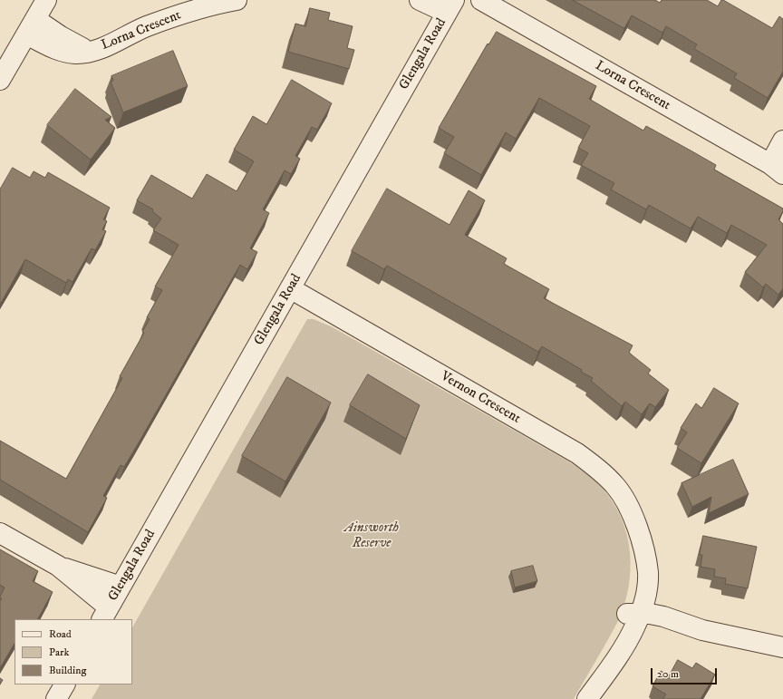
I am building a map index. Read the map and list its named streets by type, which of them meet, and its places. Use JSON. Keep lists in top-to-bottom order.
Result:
{
  "streets": {
    "street": ["Lorna Crescent", "Glengala Road", "Vernon Crescent"]
  },
  "crossings": [
    ["Glengala Road", "Vernon Crescent"]
  ],
  "parks": ["Ainsworth Reserve"],
  "legend": ["Road", "Park", "Building"],
  "scale_bar": "20 m"
}
